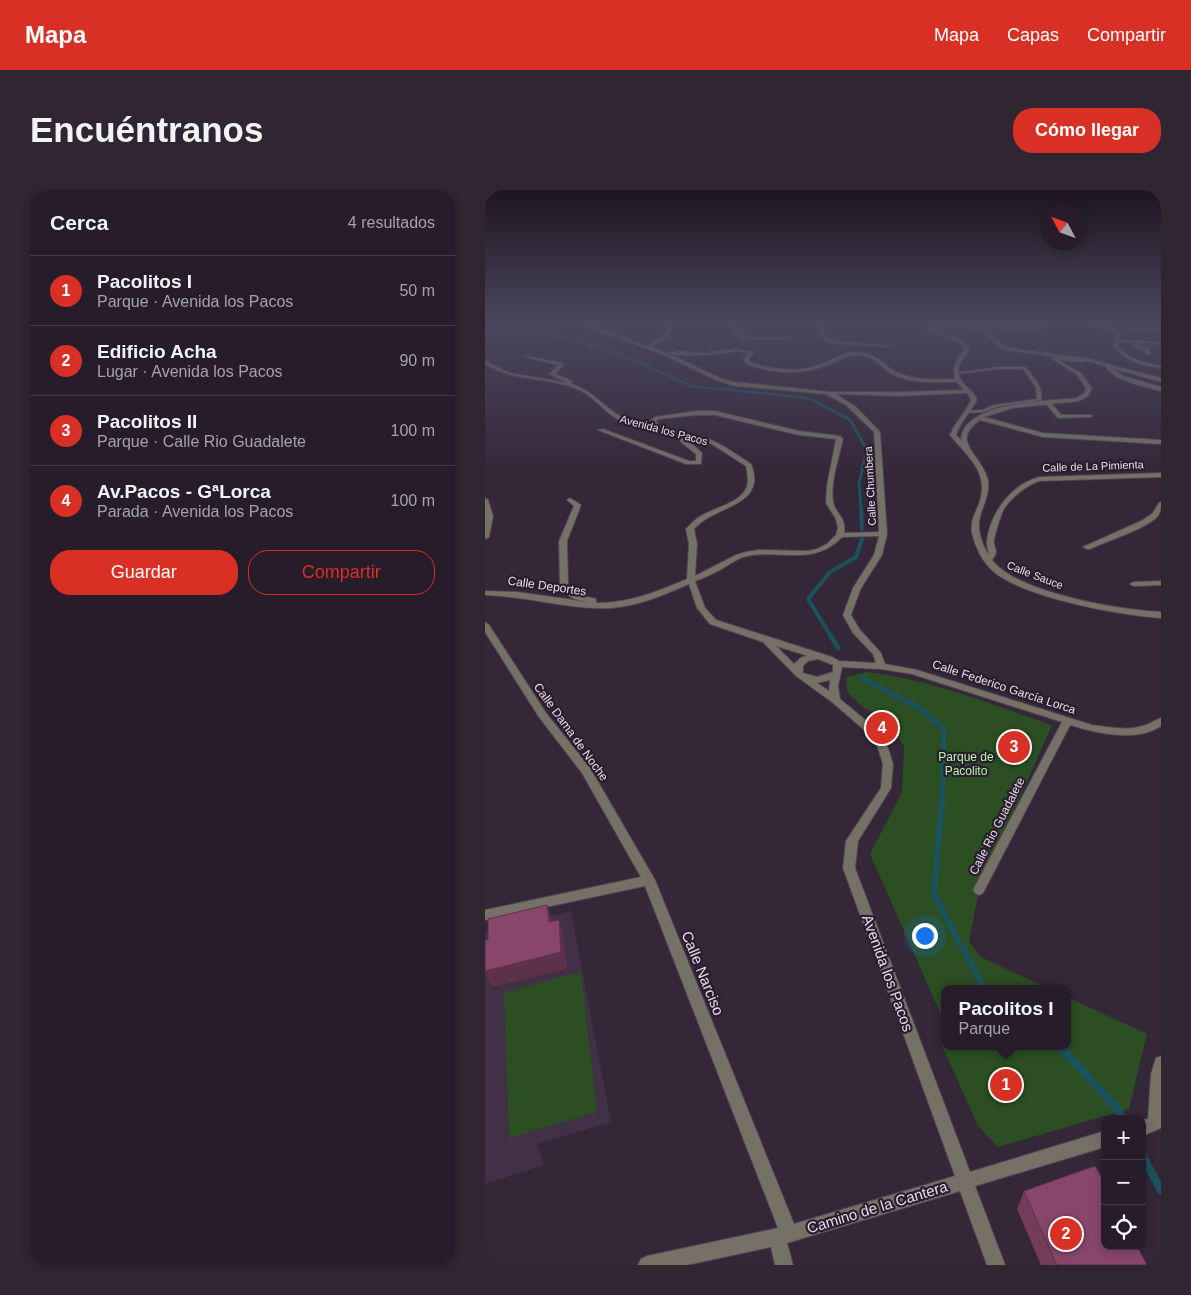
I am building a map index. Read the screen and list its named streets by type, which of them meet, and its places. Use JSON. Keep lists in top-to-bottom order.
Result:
{
  "streets": {
    "street": [
      "Avenida los Pacos",
      "Calle de La Pimienta",
      "Calle Chumbera",
      "Calle Sauce",
      "Calle Deportes",
      "Calle Federico García Lorca",
      "Calle Dama de Noche",
      "Calle Rio Guadalete",
      "Calle Narciso",
      "Camino de la Cantera"
    ]
  },
  "crossings": [
    ["Avenida los Pacos", "Calle Deportes"],
    ["Avenida los Pacos", "Calle Federico García Lorca"],
    ["Avenida los Pacos", "Camino de la Cantera"],
    ["Calle de La Pimienta", "Calle Sauce"],
    ["Calle Chumbera", "Calle Federico García Lorca"],
    ["Calle Federico García Lorca", "Calle Rio Guadalete"],
    ["Calle Dama de Noche", "Calle Narciso"],
    ["Calle Narciso", "Camino de la Cantera"]
  ],
  "parks": ["Parque de Pacolito"],
  "north": "top left",
  "page": {
    "header": "Mapa",
    "nav": ["Mapa", "Capas", "Compartir"],
    "buttons": [
      "Cómo llegar",
      ["Guardar", "Compartir"]
    ],
    "title": "Encuéntranos",
    "heading": ["Cerca", "4 resultados"],
    "list": [
      {
        "mark": "1",
        "name": "Pacolitos I",
        "note": "Parque · Avenida los Pacos",
        "value": "50 m"
      },
      {
        "mark": "2",
        "name": "Edificio Acha",
        "note": "Lugar · Avenida los Pacos",
        "value": "90 m"
      },
      {
        "mark": "3",
        "name": "Pacolitos II",
        "note": "Parque · Calle Rio Guadalete",
        "value": "100 m"
      },
      {
        "mark": "4",
        "name": "Av.Pacos - GªLorca",
        "note": "Parada · Avenida los Pacos",
        "value": "100 m"
      }
    ],
    "pins": [
      "4",
      "3",
      "1",
      "2"
    ],
    "popup": ["Pacolitos I", "Parque"],
    "map_buttons": ["+", "−"]
  }
}
